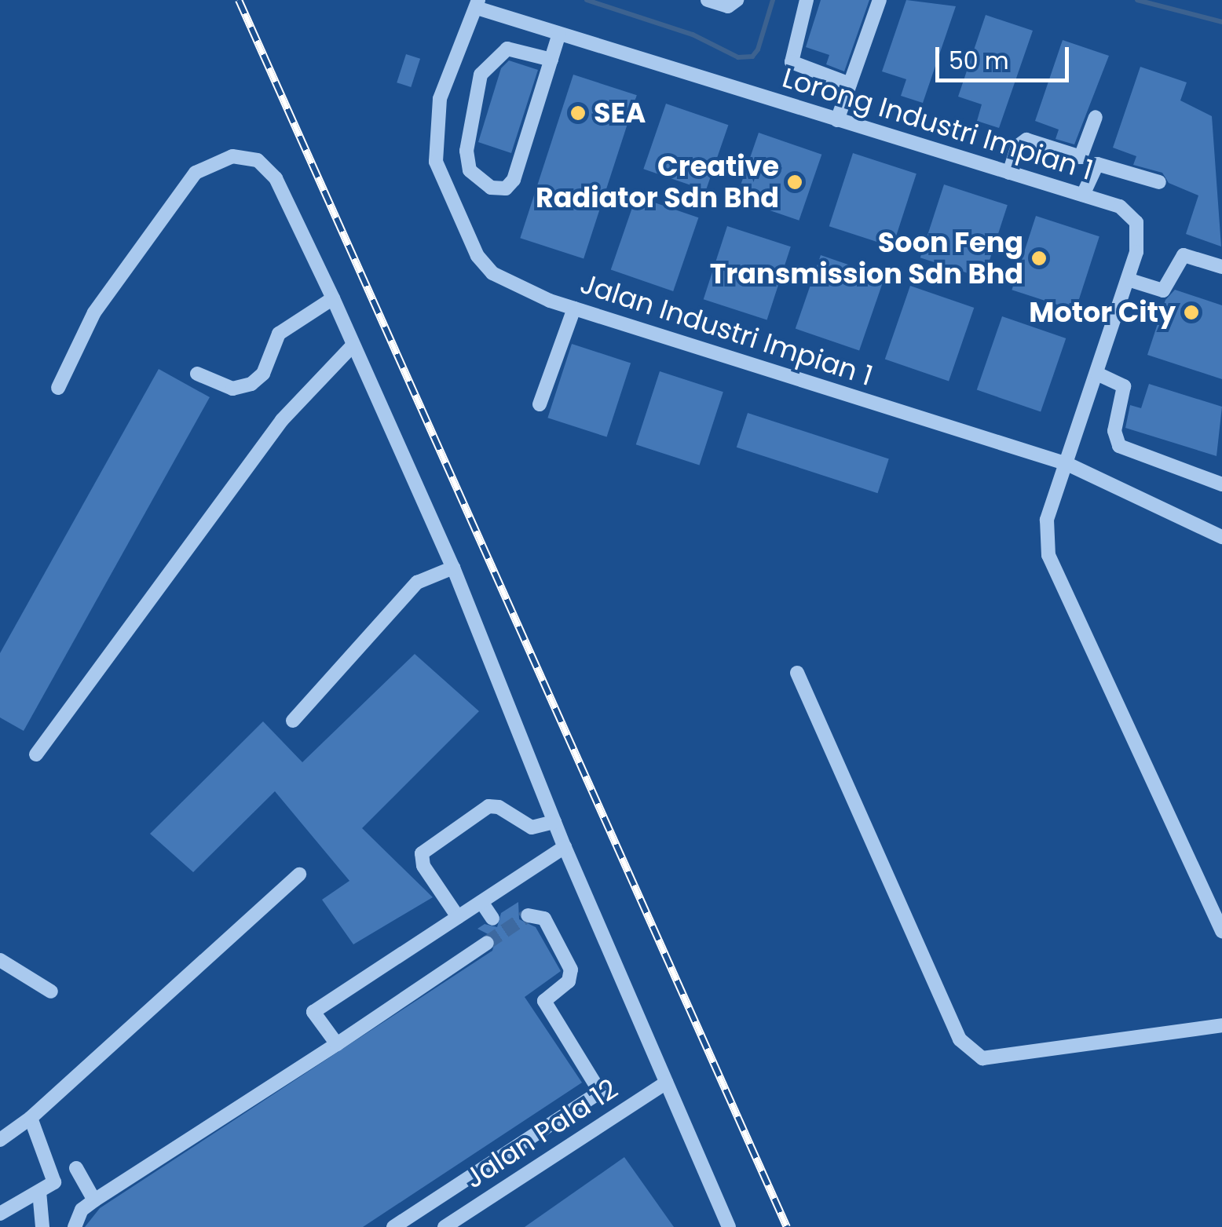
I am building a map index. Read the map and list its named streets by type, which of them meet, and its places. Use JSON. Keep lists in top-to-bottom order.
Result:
{
  "streets": {
    "street": ["Lorong Industri Impian 1", "Jalan Industri Impian 1", "Jalan Pala 12"]
  },
  "crossings": [
    ["Lorong Industri Impian 1", "Jalan Industri Impian 1"]
  ],
  "places": [
    "SEA",
    "Creative Radiator Sdn Bhd",
    "Soon Feng Transmission Sdn Bhd",
    "Motor City"
  ],
  "scale_bar": "50 m"
}
